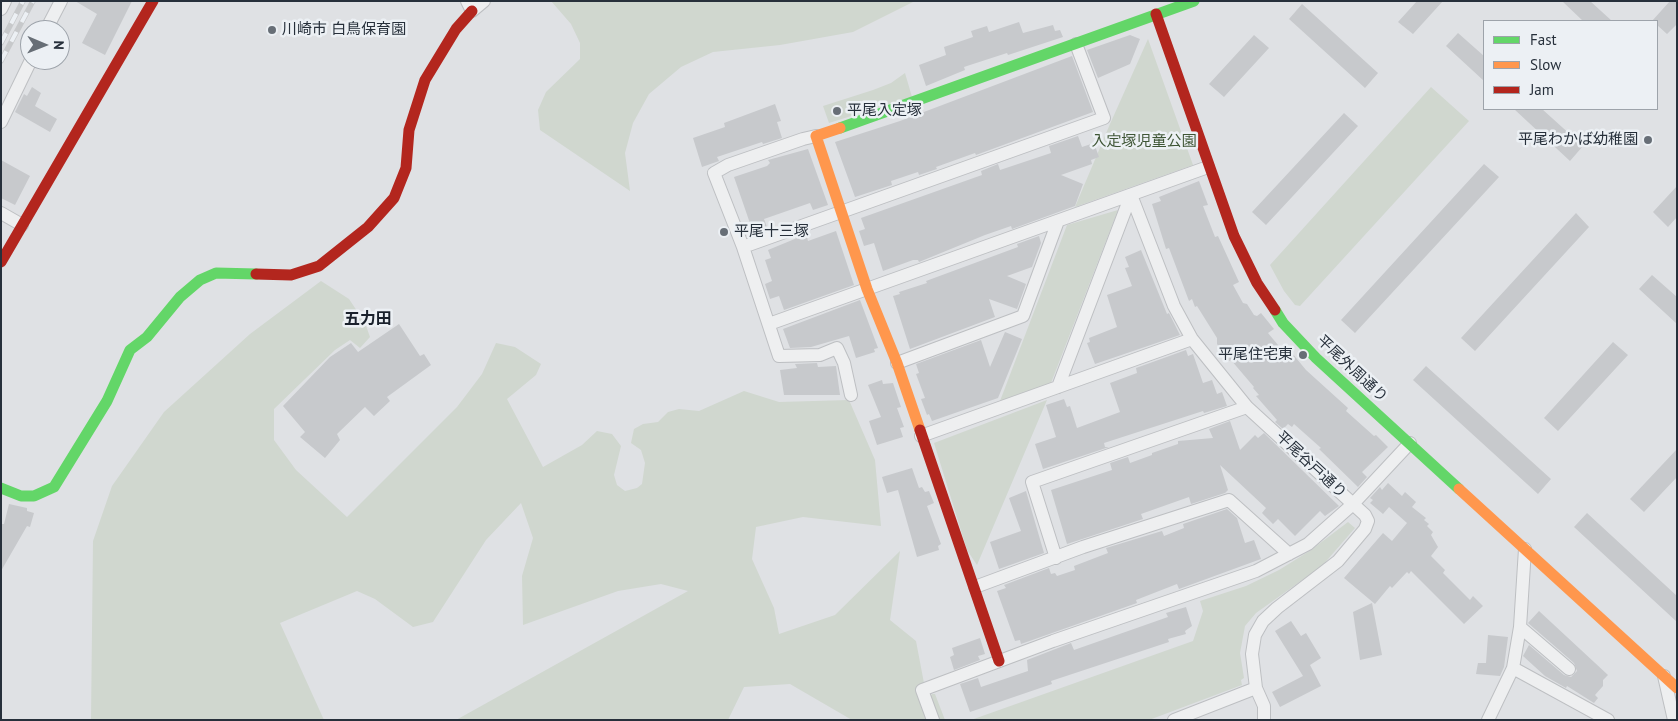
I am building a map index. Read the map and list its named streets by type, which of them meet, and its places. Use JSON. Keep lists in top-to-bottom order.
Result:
{
  "streets": {
    "street": ["平尾外周通り", "平尾谷戸通り"]
  },
  "districts": ["五力田"],
  "parks": ["入定塚児童公園"],
  "places": [
    "川崎市 白鳥保育園",
    "平尾入定塚",
    "平尾わかば幼稚園",
    "平尾十三塚",
    "平尾住宅東"
  ],
  "legend": ["Fast", "Slow", "Jam"],
  "north": "right"
}
